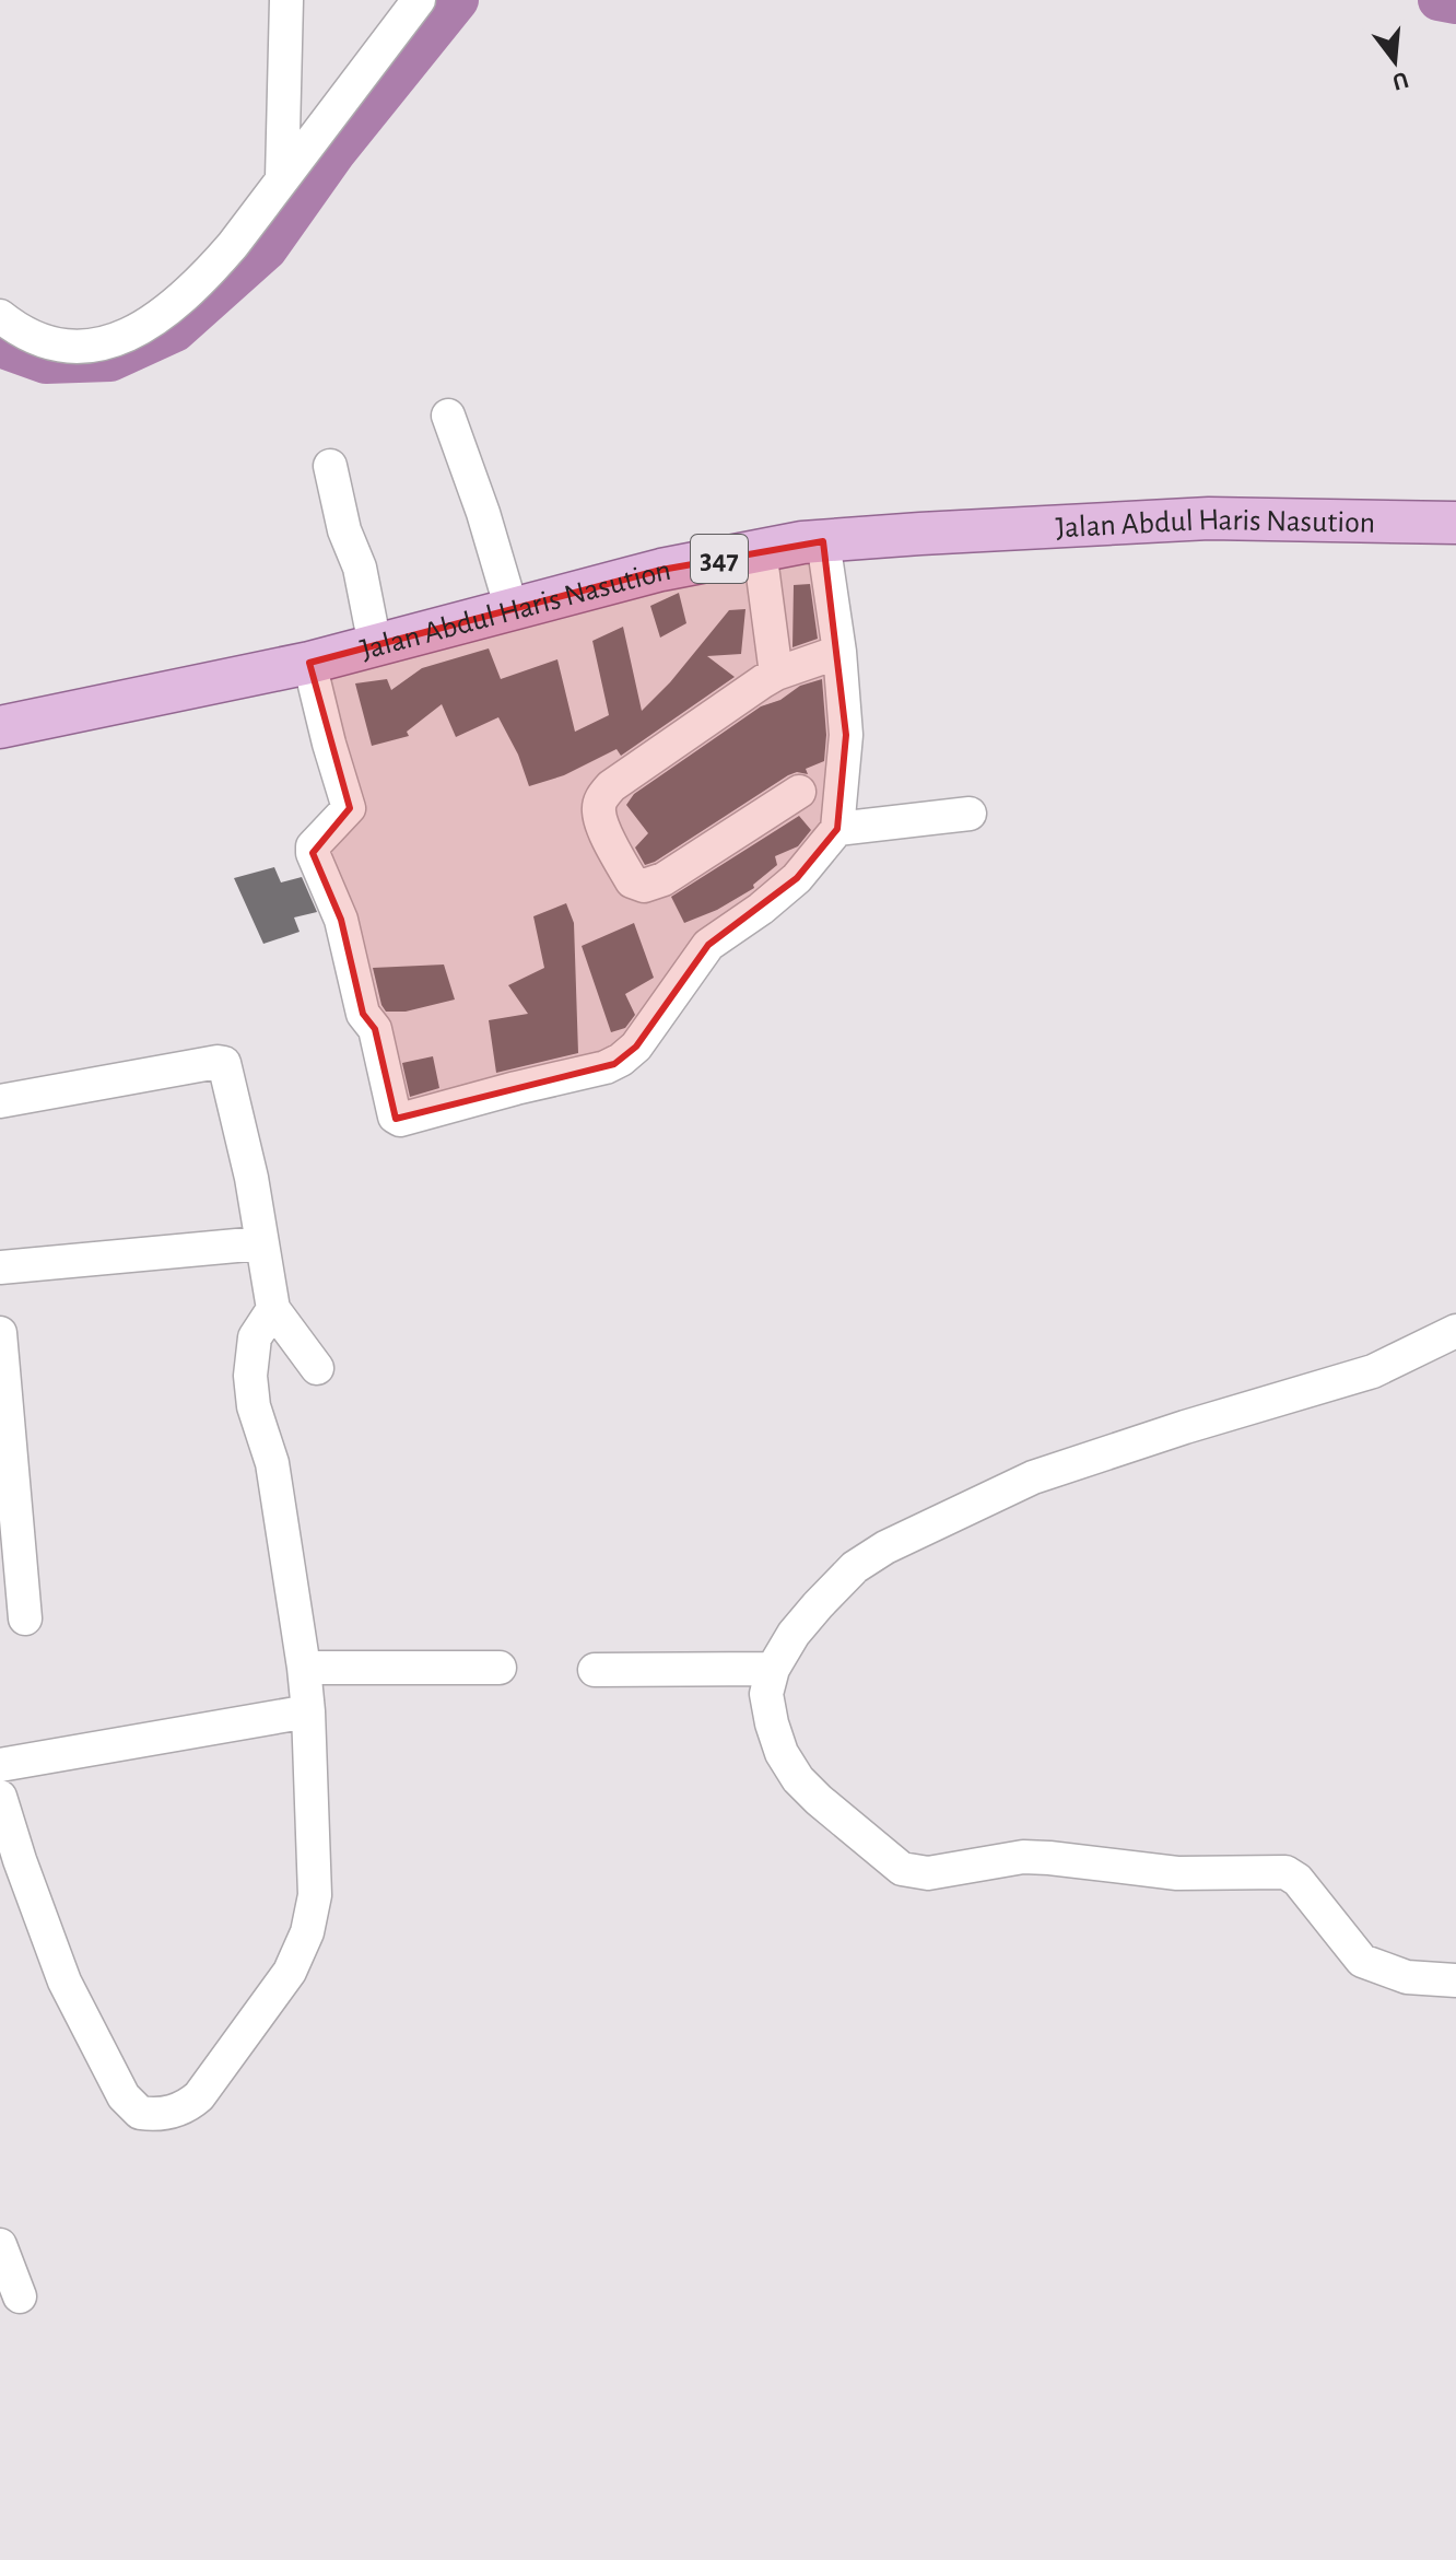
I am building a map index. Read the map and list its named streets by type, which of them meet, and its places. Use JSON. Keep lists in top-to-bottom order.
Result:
{
  "streets": {
    "main road": ["Jalan Abdul Haris Nasution", "347"]
  },
  "north": "bottom"
}
